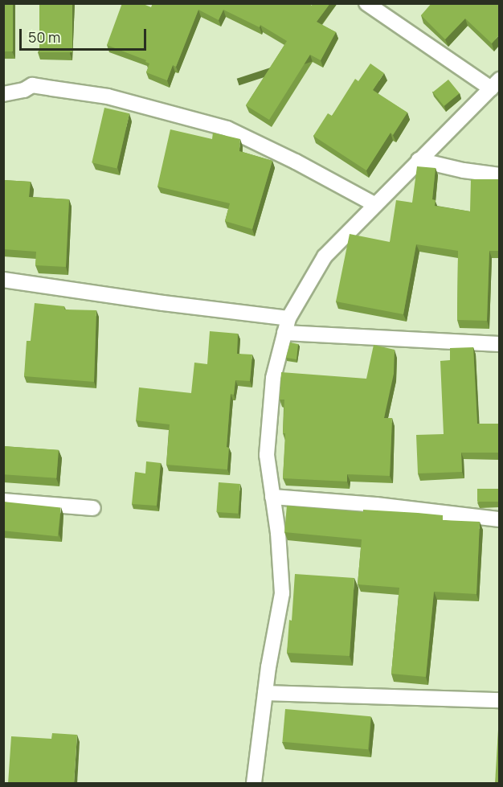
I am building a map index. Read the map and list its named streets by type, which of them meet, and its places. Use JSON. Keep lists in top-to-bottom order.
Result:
{
  "scale_bar": "50 m"
}
